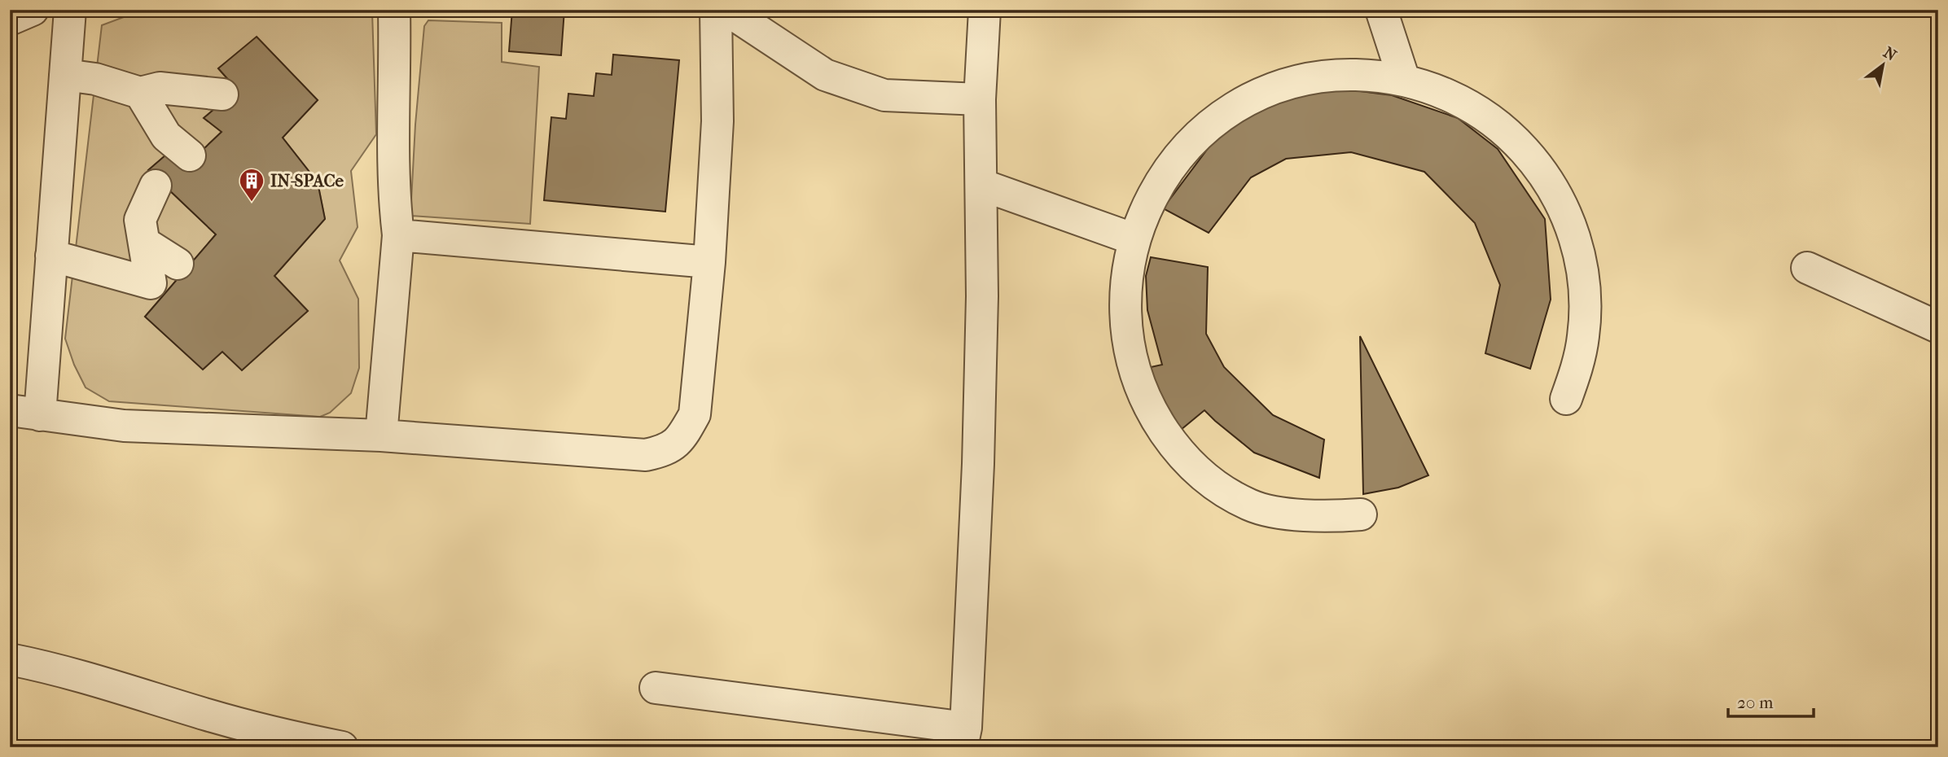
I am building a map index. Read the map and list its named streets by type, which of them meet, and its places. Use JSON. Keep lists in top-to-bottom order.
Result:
{
  "places": {
    "building": ["IN-SPACe"]
  },
  "scale_bar": "20 m",
  "north": "top right"
}
